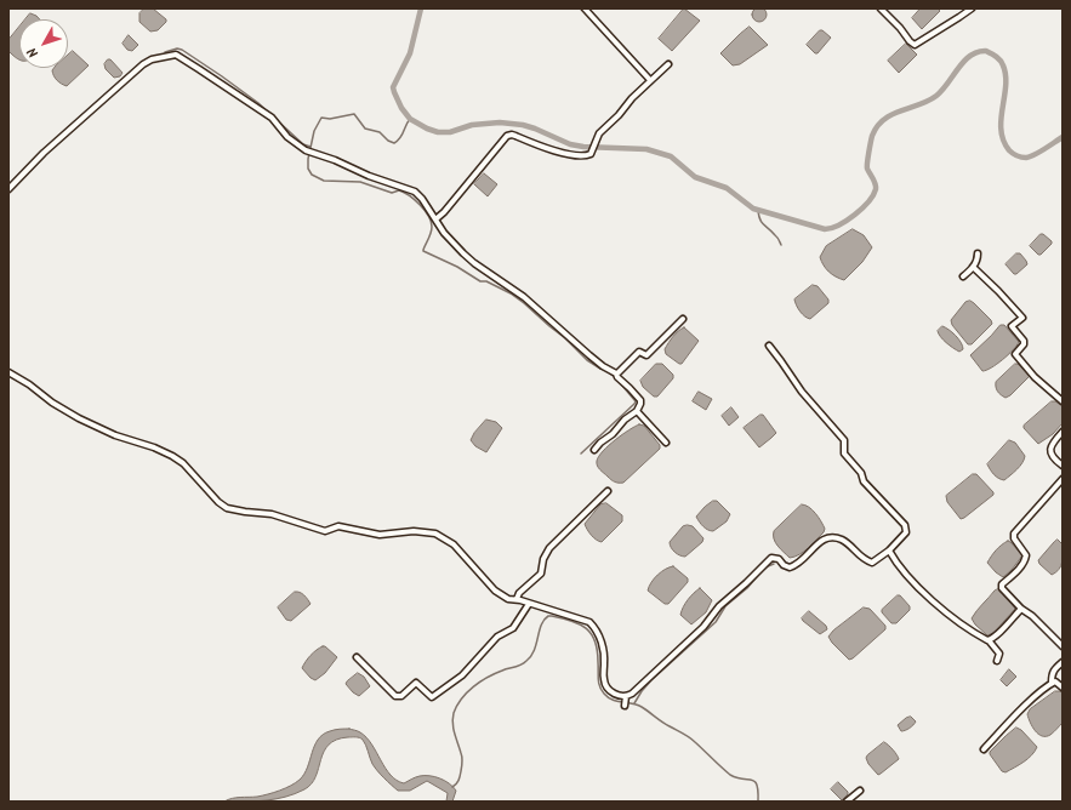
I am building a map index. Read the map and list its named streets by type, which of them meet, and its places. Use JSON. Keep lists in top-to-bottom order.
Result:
{
  "north": "bottom left"
}
